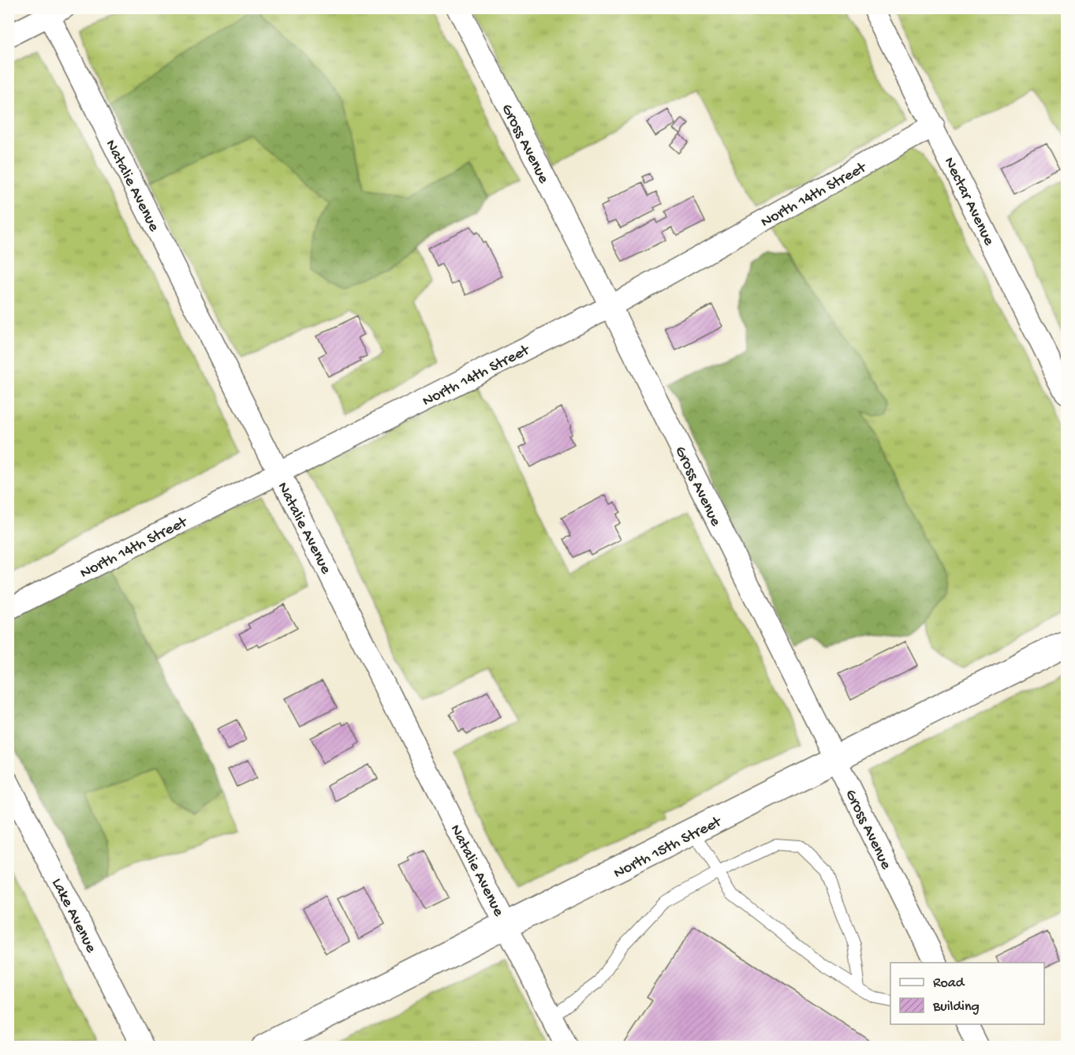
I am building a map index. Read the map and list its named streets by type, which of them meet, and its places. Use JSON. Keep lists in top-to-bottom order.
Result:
{
  "streets": {
    "street": [
      "Gross Avenue",
      "Natalie Avenue",
      "North 14th Street",
      "Nectar Avenue",
      "North 15th Street",
      "Lake Avenue"
    ]
  },
  "crossings": [
    ["Gross Avenue", "North 14th Street"],
    ["Gross Avenue", "North 15th Street"],
    ["Natalie Avenue", "North 14th Street"],
    ["Natalie Avenue", "North 15th Street"],
    ["North 14th Street", "Nectar Avenue"]
  ],
  "legend": ["Road", "Building"]
}
